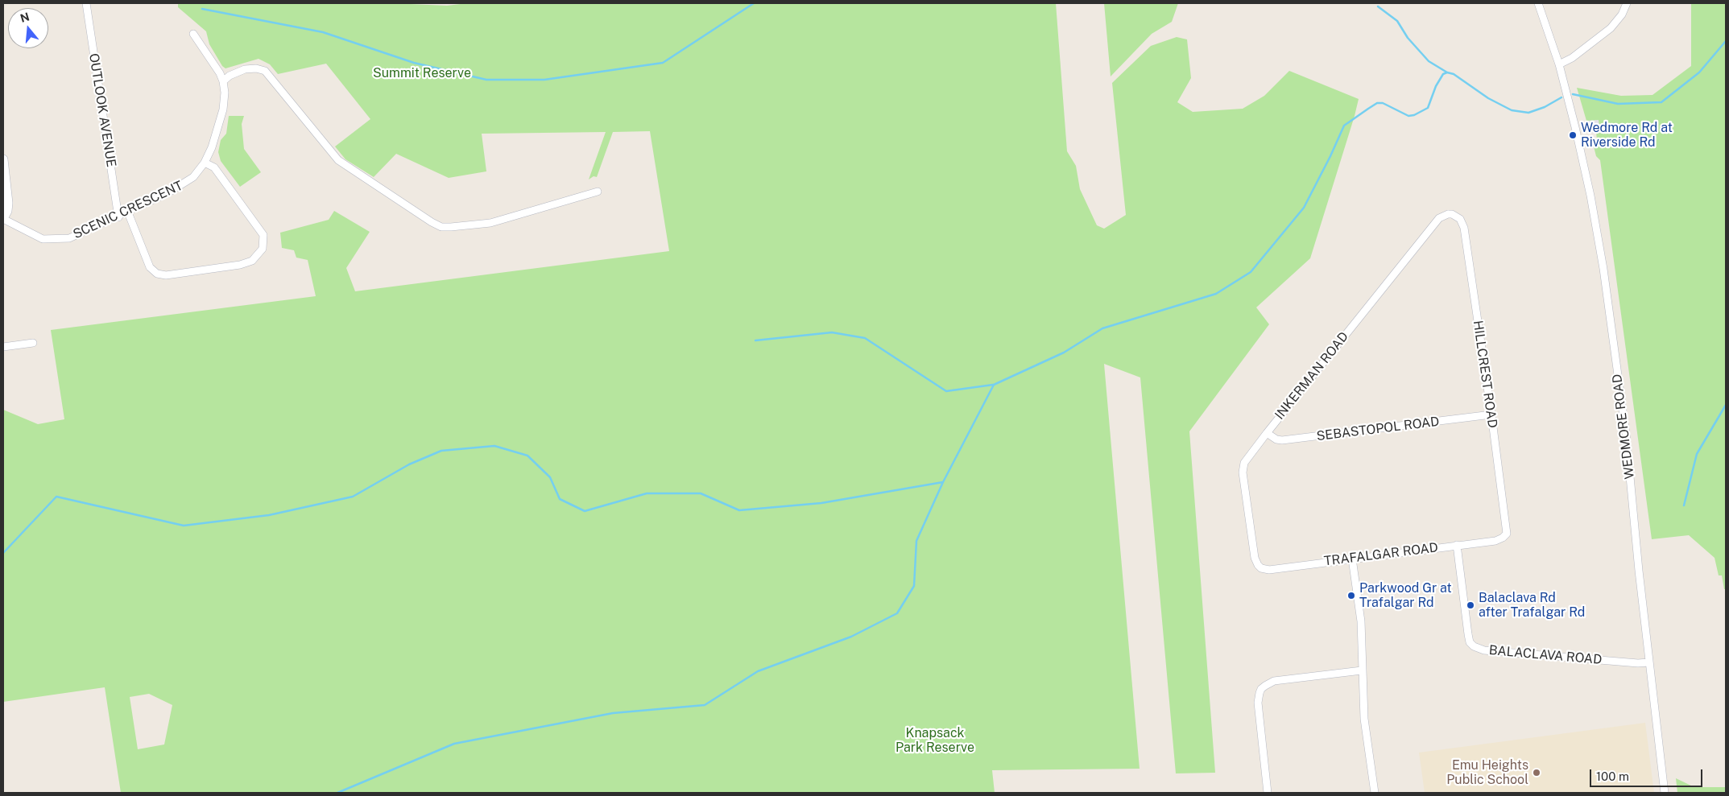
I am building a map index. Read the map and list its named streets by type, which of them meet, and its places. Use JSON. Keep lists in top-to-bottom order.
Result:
{
  "streets": {
    "street": [
      "OUTLOOK AVENUE",
      "SCENIC CRESCENT",
      "HILLCREST ROAD",
      "INKERMAN ROAD",
      "WEDMORE ROAD",
      "SEBASTOPOL ROAD",
      "TRAFALGAR ROAD",
      "BALACLAVA ROAD"
    ]
  },
  "crossings": [
    ["OUTLOOK AVENUE", "SCENIC CRESCENT"],
    ["HILLCREST ROAD", "INKERMAN ROAD"],
    ["HILLCREST ROAD", "SEBASTOPOL ROAD"],
    ["HILLCREST ROAD", "TRAFALGAR ROAD"],
    ["INKERMAN ROAD", "SEBASTOPOL ROAD"],
    ["INKERMAN ROAD", "TRAFALGAR ROAD"],
    ["WEDMORE ROAD", "BALACLAVA ROAD"],
    ["TRAFALGAR ROAD", "BALACLAVA ROAD"]
  ],
  "parks": ["Summit Reserve", "Knapsack Park Reserve"],
  "places": [
    "Wedmore Rd at Riverside Rd",
    "Parkwood Gr at Trafalgar Rd",
    "Balaclava Rd after Trafalgar Rd",
    "Emu Heights Public School"
  ],
  "scale_bar": "100 m",
  "north": "top"
}
